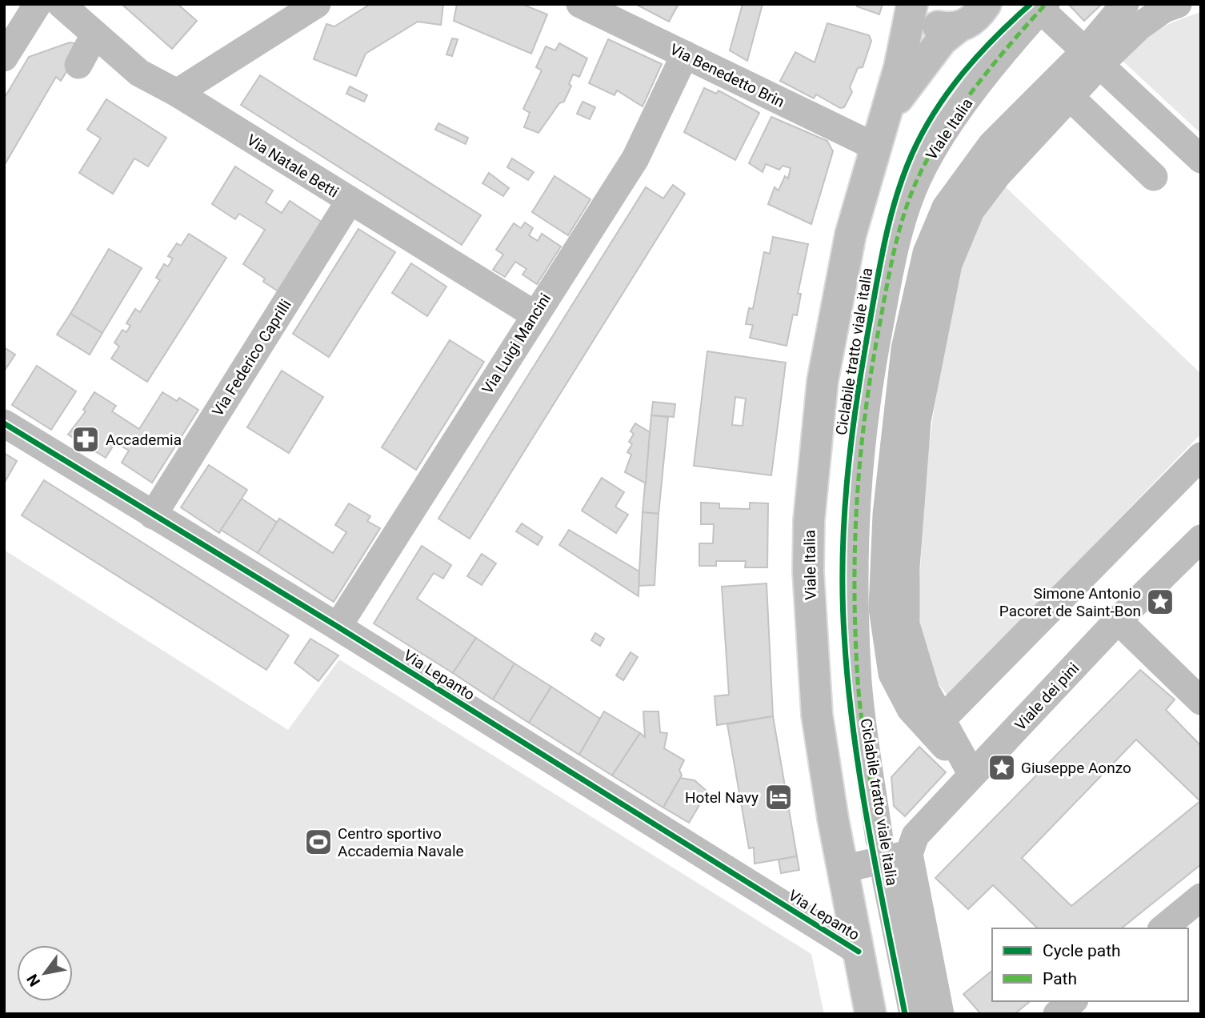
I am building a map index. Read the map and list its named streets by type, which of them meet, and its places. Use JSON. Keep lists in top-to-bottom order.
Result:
{
  "streets": {
    "main road": ["Viale Italia"],
    "street": [
      "Via Benedetto Brin",
      "Via Natale Betti",
      "Via Luigi Mancini",
      "Via Federico Caprilli",
      "Via Lepanto",
      "Viale dei pini"
    ],
    "cycle path": ["Ciclabile tratto viale italia"]
  },
  "crossings": [
    ["Via Benedetto Brin", "Viale Italia"],
    ["Via Benedetto Brin", "Via Luigi Mancini"],
    ["Viale Italia", "Via Lepanto"],
    ["Viale Italia", "Viale dei pini"],
    ["Via Natale Betti", "Via Luigi Mancini"],
    ["Via Natale Betti", "Via Federico Caprilli"],
    ["Via Luigi Mancini", "Via Lepanto"],
    ["Via Federico Caprilli", "Via Lepanto"]
  ],
  "places": {
    "pharmacy": ["Accademia"],
    "place": ["Simone Antonio Pacoret de Saint-Bon", "Giuseppe Aonzo"],
    "hotel": ["Hotel Navy"],
    "sports": ["Centro sportivo Accademia Navale"]
  },
  "legend": ["Cycle path", "Path"],
  "north": "bottom left"
}
